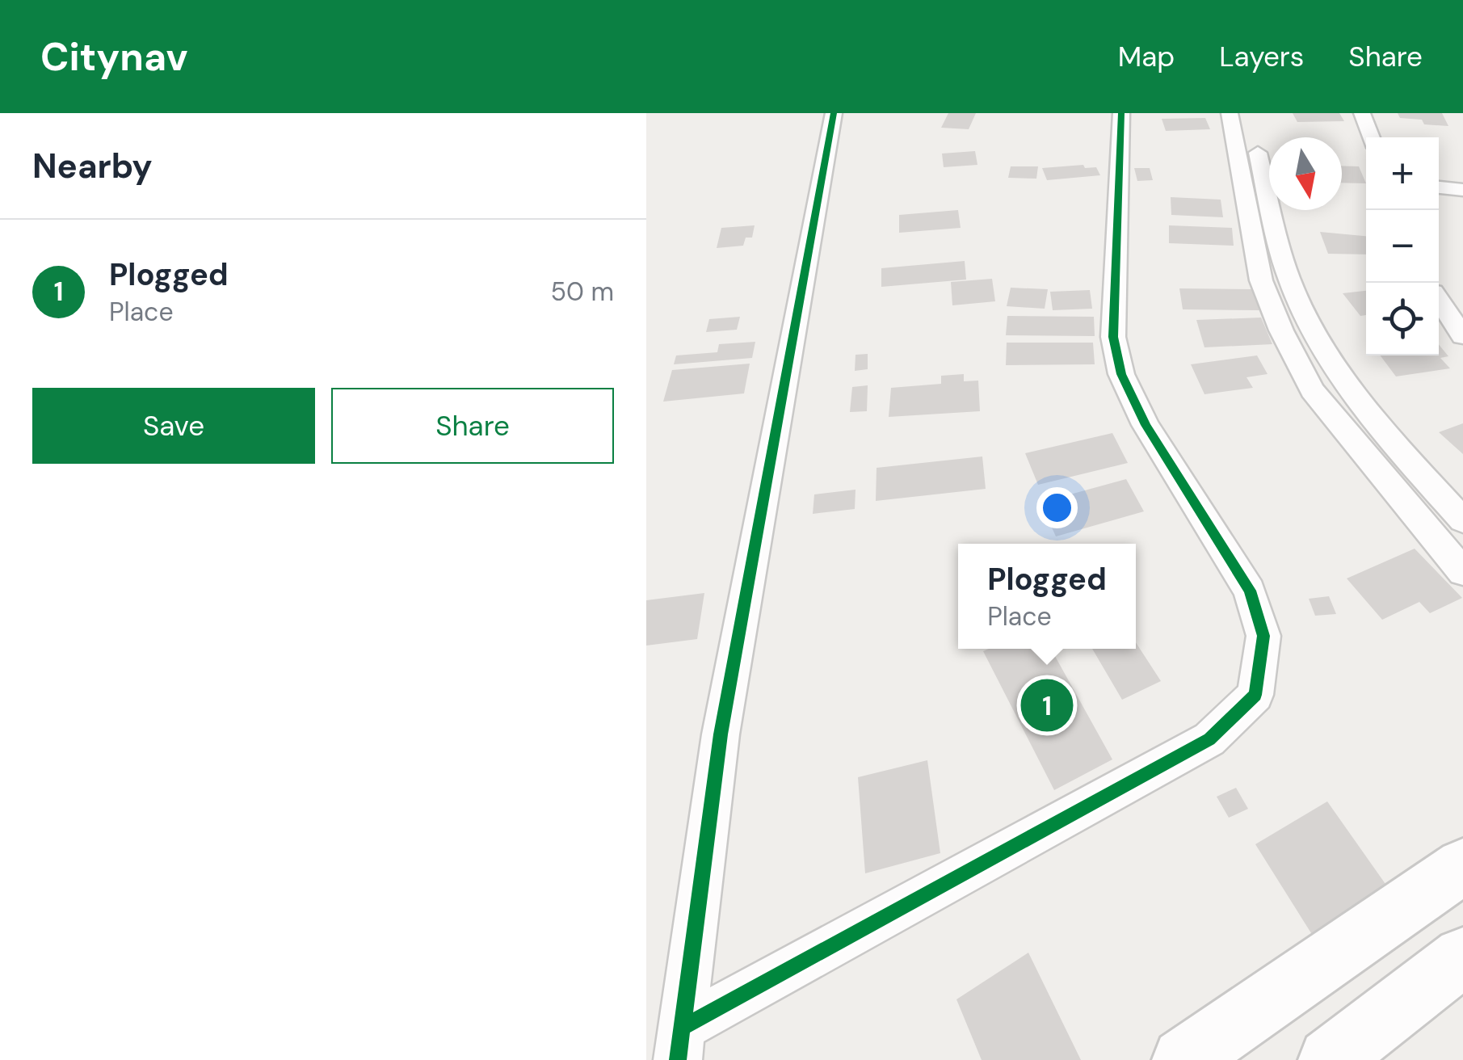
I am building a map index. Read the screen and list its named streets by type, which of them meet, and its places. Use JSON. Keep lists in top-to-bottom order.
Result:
{
  "north": "bottom",
  "page": {
    "header": "Citynav",
    "nav": ["Map", "Layers", "Share"],
    "heading": "Nearby",
    "map_buttons": ["+", "−"],
    "list": [
      {
        "mark": "1",
        "name": "Plogged",
        "note": "Place",
        "value": "50 m"
      }
    ],
    "buttons": ["Save", "Share"],
    "popup": ["Plogged", "Place"],
    "pins": "1"
  }
}
